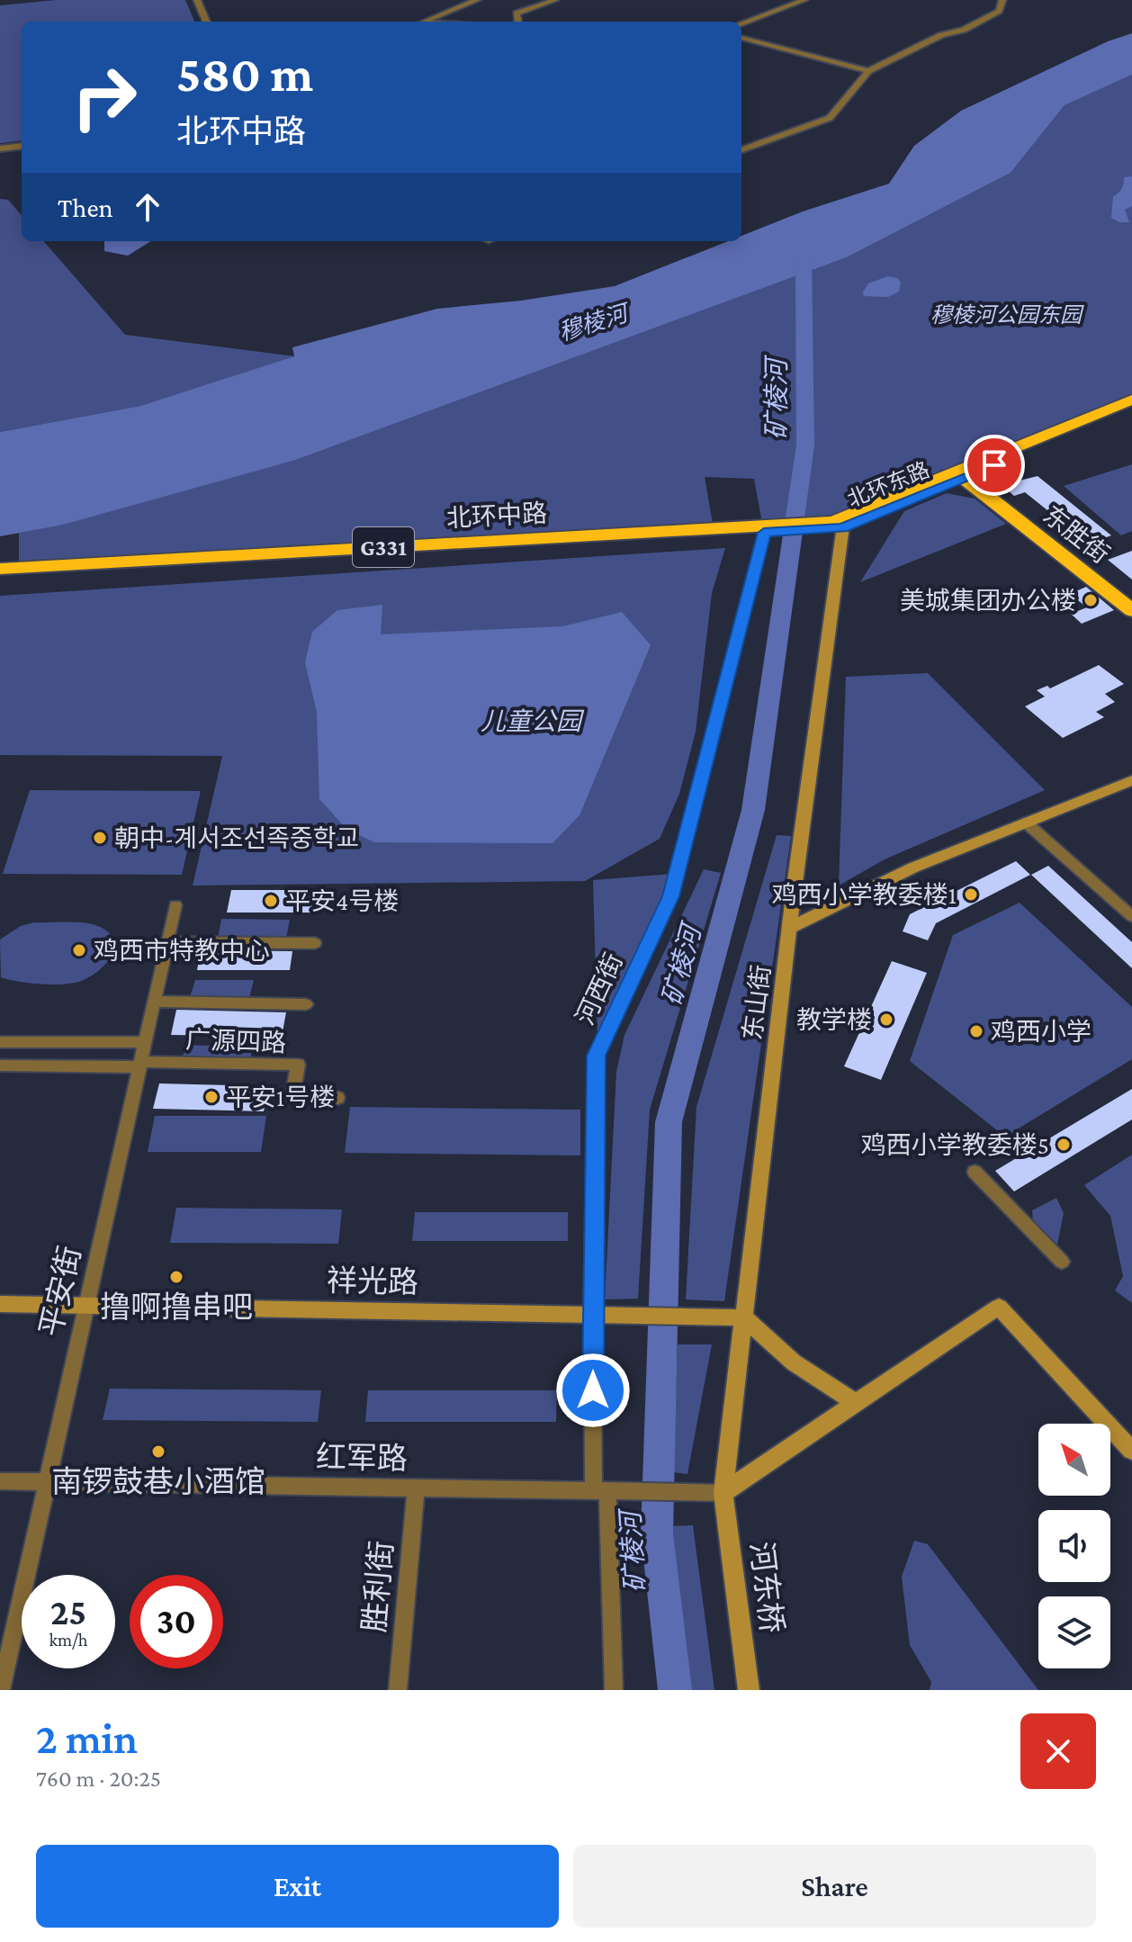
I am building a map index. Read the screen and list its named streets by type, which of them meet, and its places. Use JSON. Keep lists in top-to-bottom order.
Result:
{
  "streets": {
    "highway": [
      "北环东路",
      "北环中路",
      "东胜街",
      "G331"
    ],
    "street": [
      "河西街",
      "东山街",
      "广源四路",
      "祥光路",
      "平安街",
      "红军路",
      "胜利街",
      "河东桥"
    ]
  },
  "crossings": [
    ["北环东路", "北环中路"],
    ["北环东路", "东胜街"],
    ["北环东路", "东山街"],
    ["北环中路", "河西街"],
    ["河西街", "祥光路"],
    ["河西街", "红军路"],
    ["东山街", "祥光路"],
    ["东山街", "红军路"],
    ["东山街", "河东桥"],
    ["广源四路", "平安街"],
    ["祥光路", "平安街"],
    ["平安街", "红军路"],
    ["红军路", "胜利街"],
    ["红军路", "河东桥"]
  ],
  "water": ["穆棱河", "矿棱河"],
  "parks": ["穆棱河公园东园", "儿童公园"],
  "places": [
    "美城集团办公楼",
    "朝中-계서조선족중학교",
    "鸡西小学教委楼1",
    "平安4号楼",
    "鸡西市特教中心",
    "教学楼",
    "鸡西小学",
    "平安1号楼",
    "鸡西小学教委楼5",
    "撸啊撸串吧",
    "南锣鼓巷小酒馆"
  ],
  "north": "top left",
  "page": {
    "turn": ["580 m", "北环中路"],
    "then": "Then",
    "speed": "25 km/h",
    "limit": "30",
    "heading": ["2 min", "760 m · 20:25"],
    "buttons": ["Exit", "Share"]
  }
}
